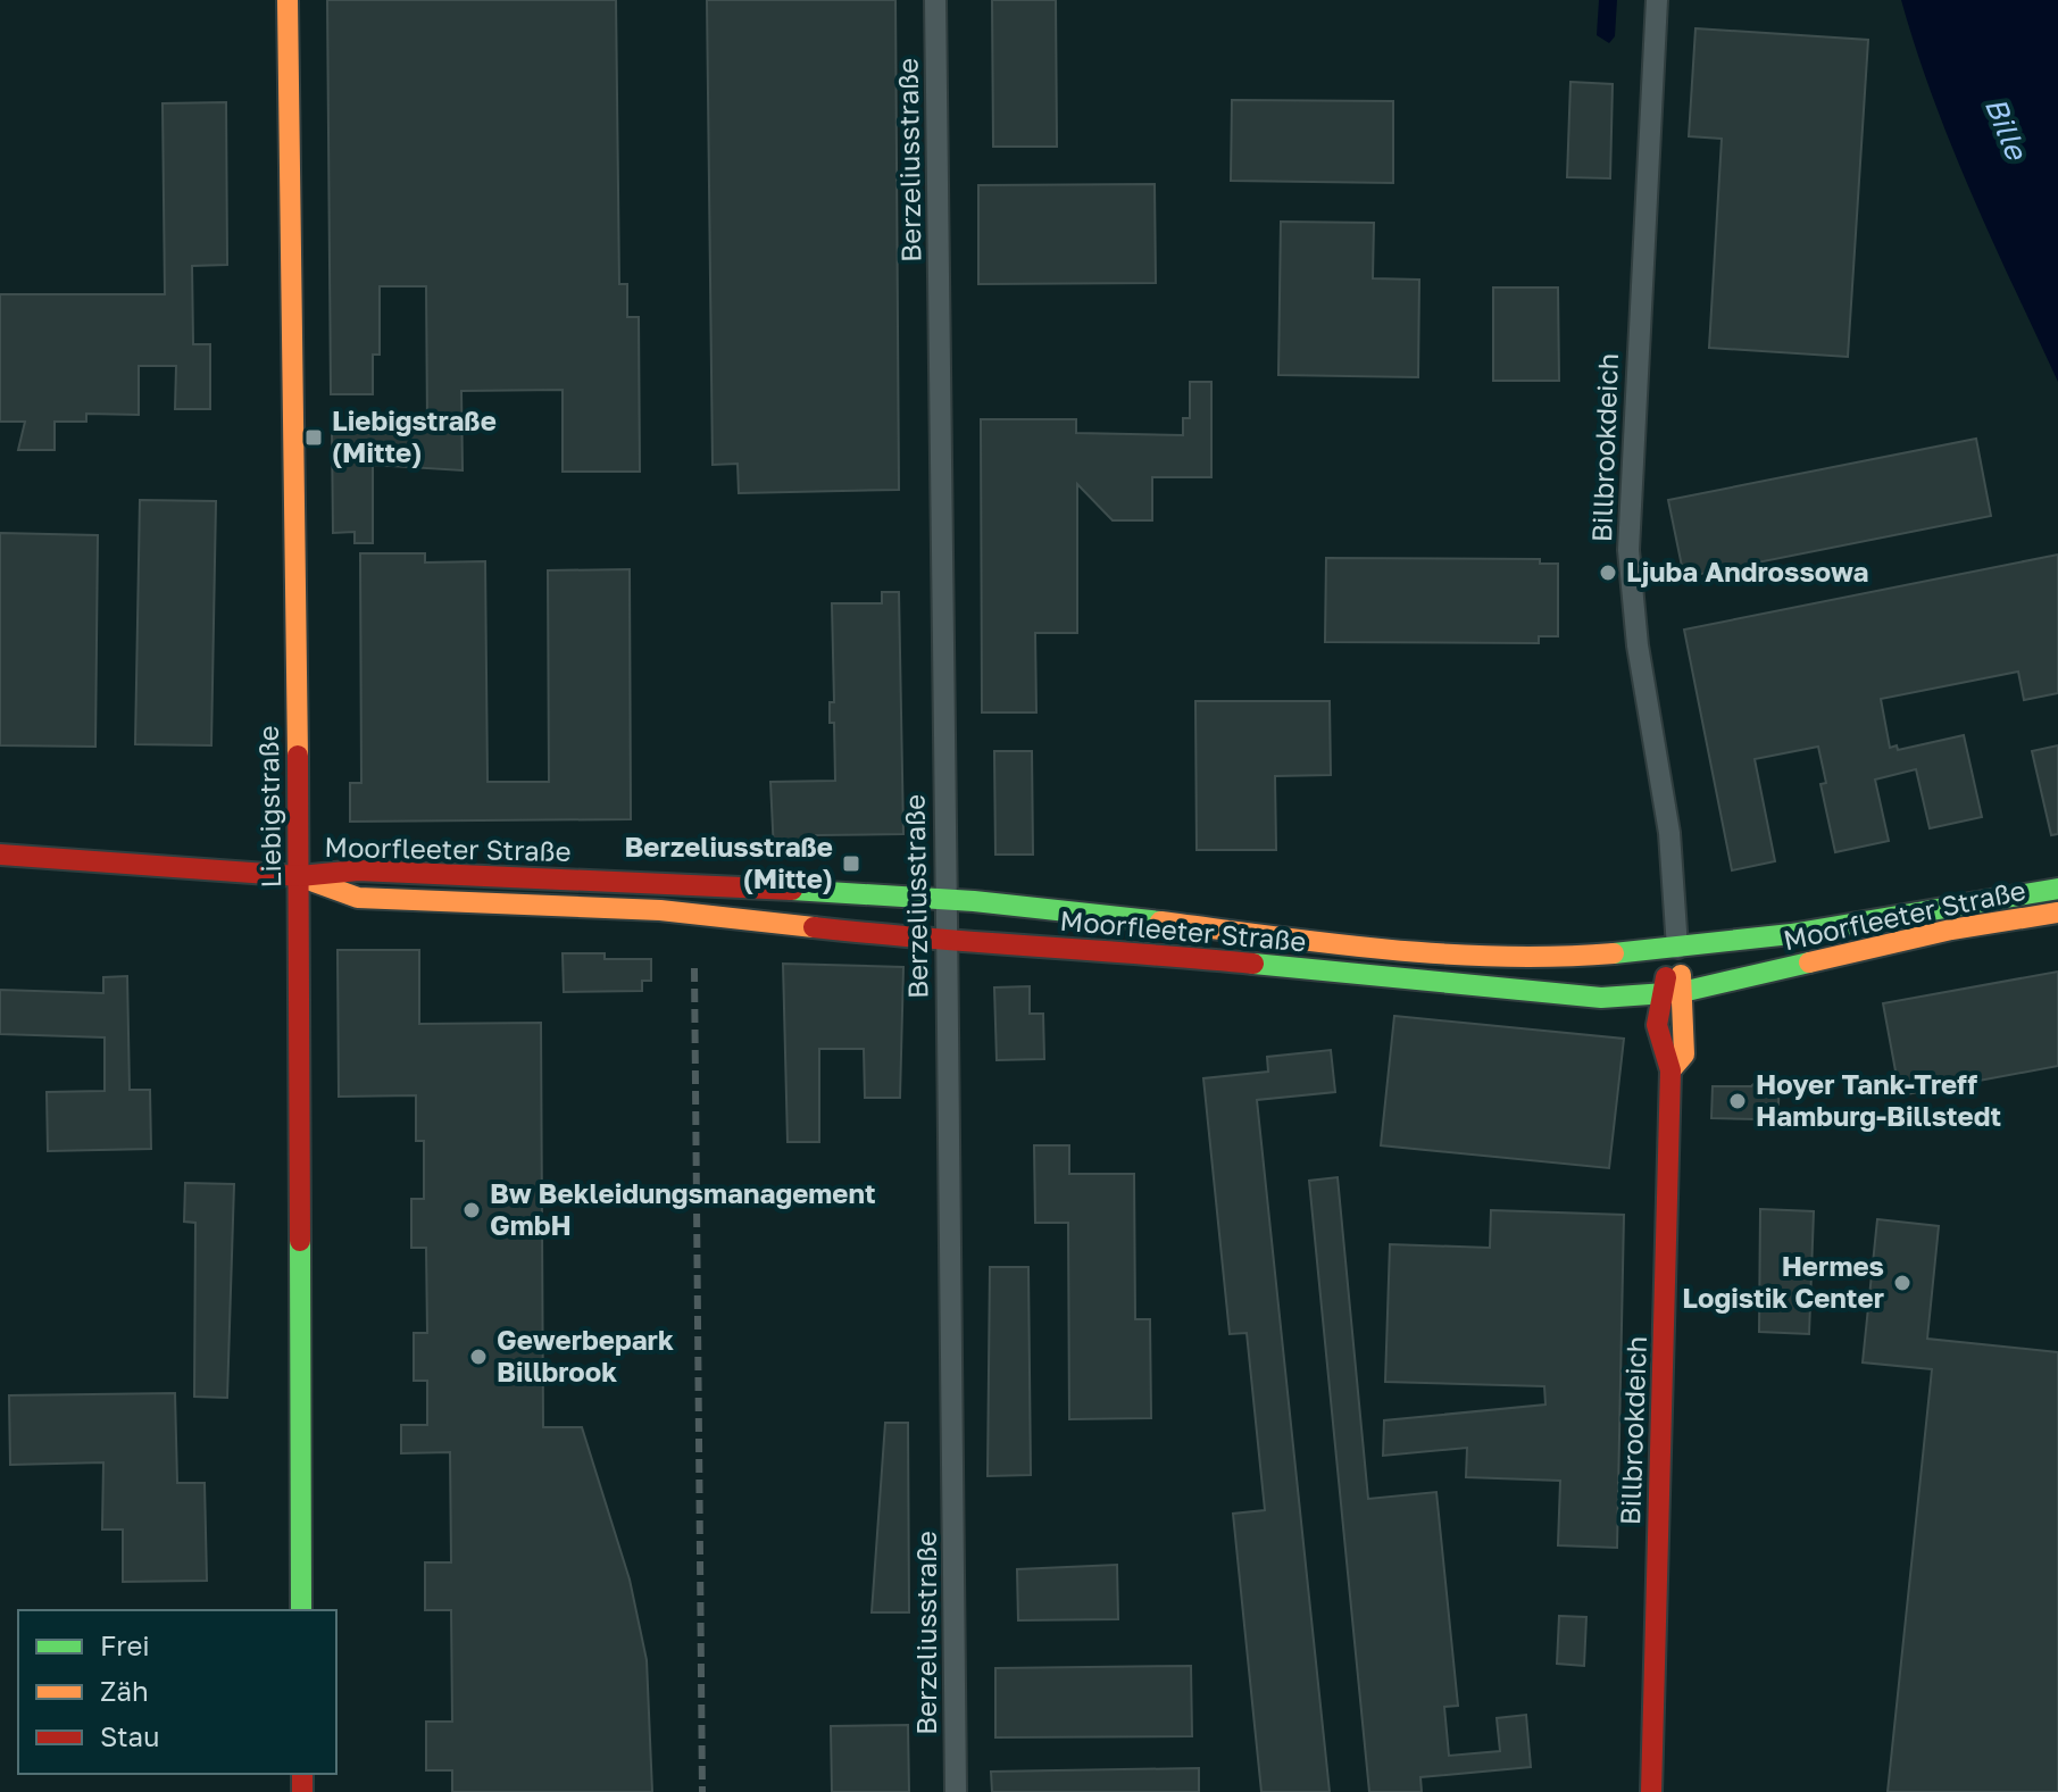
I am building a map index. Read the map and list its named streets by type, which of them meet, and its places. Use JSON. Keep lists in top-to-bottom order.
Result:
{
  "streets": {
    "main road": ["Billbrookdeich", "Liebigstraße", "Moorfleeter Straße"],
    "street": ["Berzeliusstraße"]
  },
  "crossings": [
    ["Berzeliusstraße", "Moorfleeter Straße"],
    ["Billbrookdeich", "Moorfleeter Straße"],
    ["Liebigstraße", "Moorfleeter Straße"]
  ],
  "water": ["Bille"],
  "places": {
    "transit": ["Liebigstraße (Mitte)", "Berzeliusstraße (Mitte)"],
    "other": [
      "Ljuba Androssowa",
      "Hoyer Tank-Treff Hamburg-Billstedt",
      "Bw Bekleidungsmanagement GmbH",
      "Hermes Logistik Center",
      "Gewerbepark Billbrook"
    ]
  },
  "legend": ["Frei", "Zäh", "Stau"]
}
